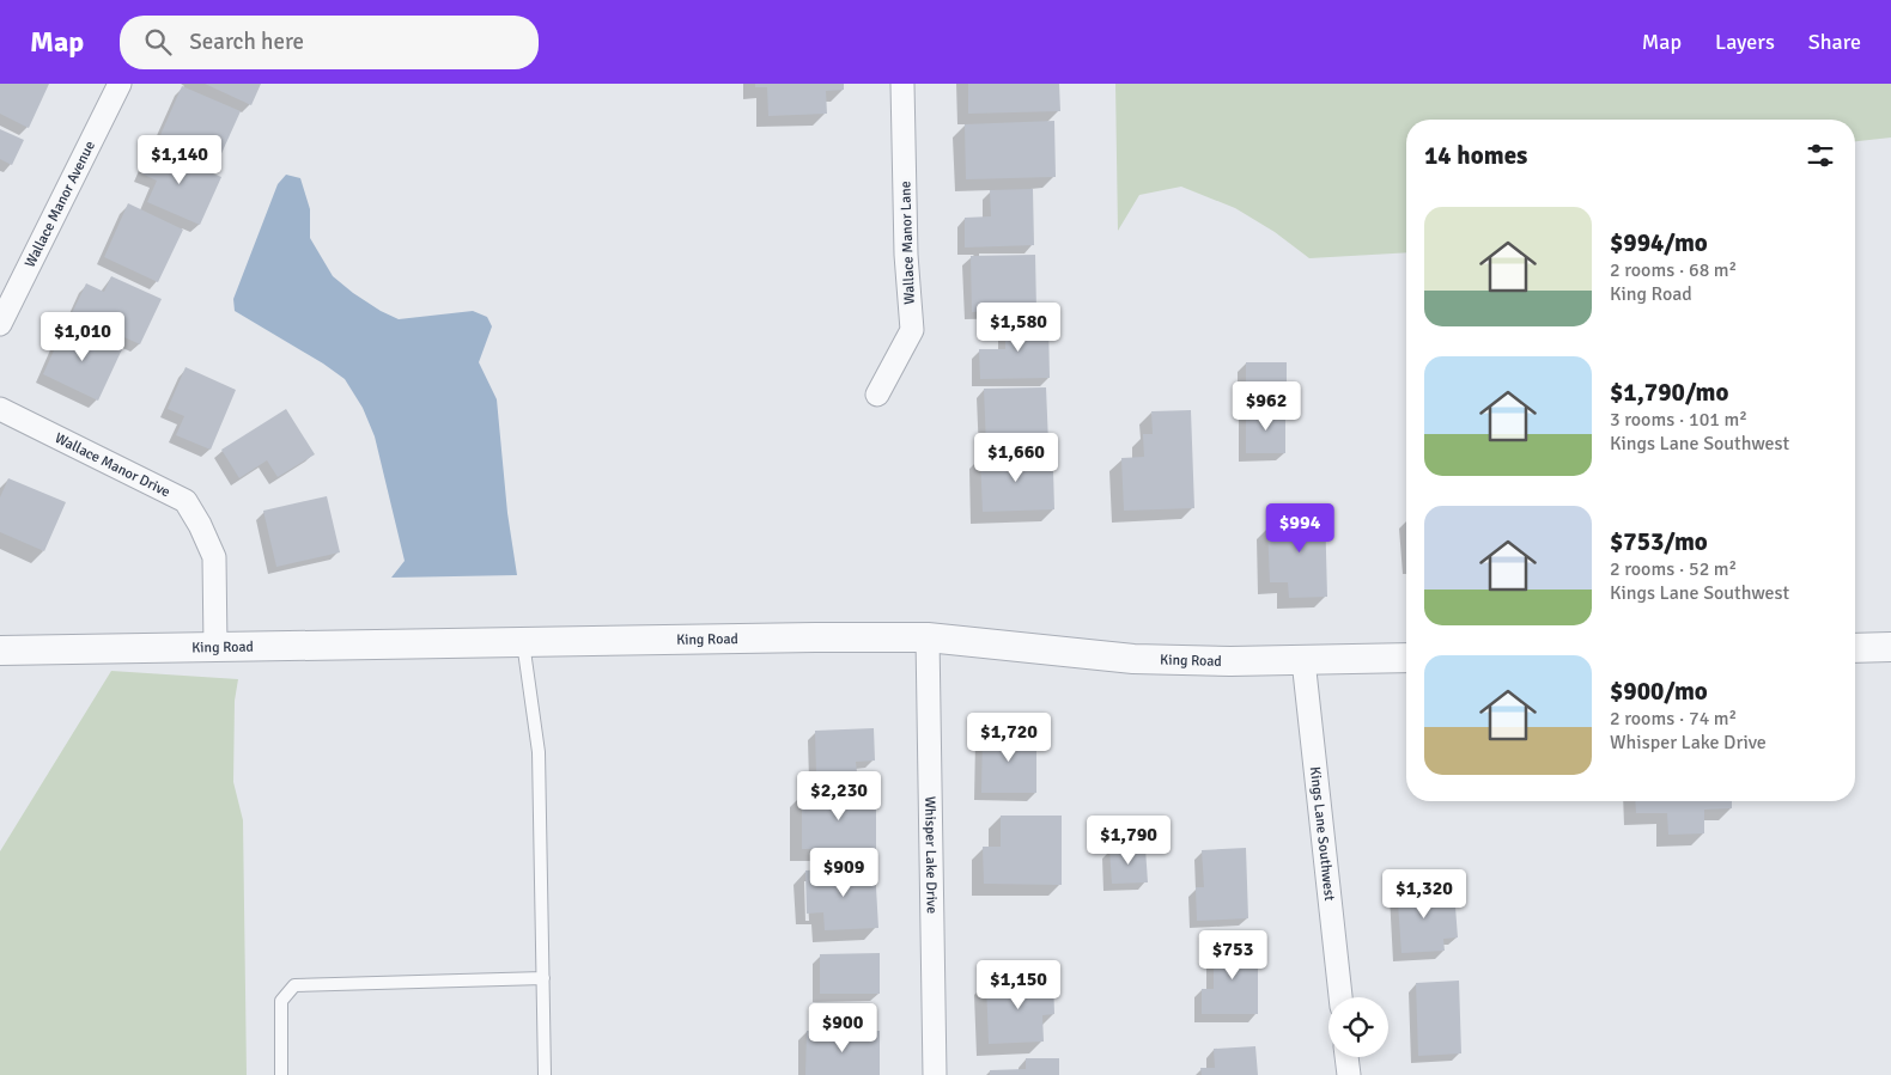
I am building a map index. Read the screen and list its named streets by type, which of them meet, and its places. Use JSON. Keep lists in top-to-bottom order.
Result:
{
  "streets": {
    "street": [
      "Wallace Manor Avenue",
      "Wallace Manor Lane",
      "Wallace Manor Drive",
      "King Road",
      "Kings Lane Southwest",
      "Whisper Lake Drive"
    ]
  },
  "crossings": [
    ["Wallace Manor Drive", "King Road"],
    ["King Road", "Kings Lane Southwest"],
    ["King Road", "Whisper Lake Drive"]
  ],
  "page": {
    "header": "Map",
    "search": "Search here",
    "nav": ["Map", "Layers", "Share"],
    "heading": "14 homes",
    "price": [
      "$1,140",
      "$1,580",
      "$1,010",
      "$962",
      "$1,660",
      "$994",
      "$1,720",
      "$2,230",
      "$1,790",
      "$909",
      "$1,320",
      "$753",
      "$1,150",
      "$900"
    ],
    "list": [
      {
        "name": "$994/mo",
        "note": "2 rooms · 68 m² · King Road"
      },
      {
        "name": "$1,790/mo",
        "note": "3 rooms · 101 m² · Kings Lane Southwest"
      },
      {
        "name": "$753/mo",
        "note": "2 rooms · 52 m² · Kings Lane Southwest"
      },
      {
        "name": "$900/mo",
        "note": "2 rooms · 74 m² · Whisper Lake Drive"
      }
    ]
  }
}
